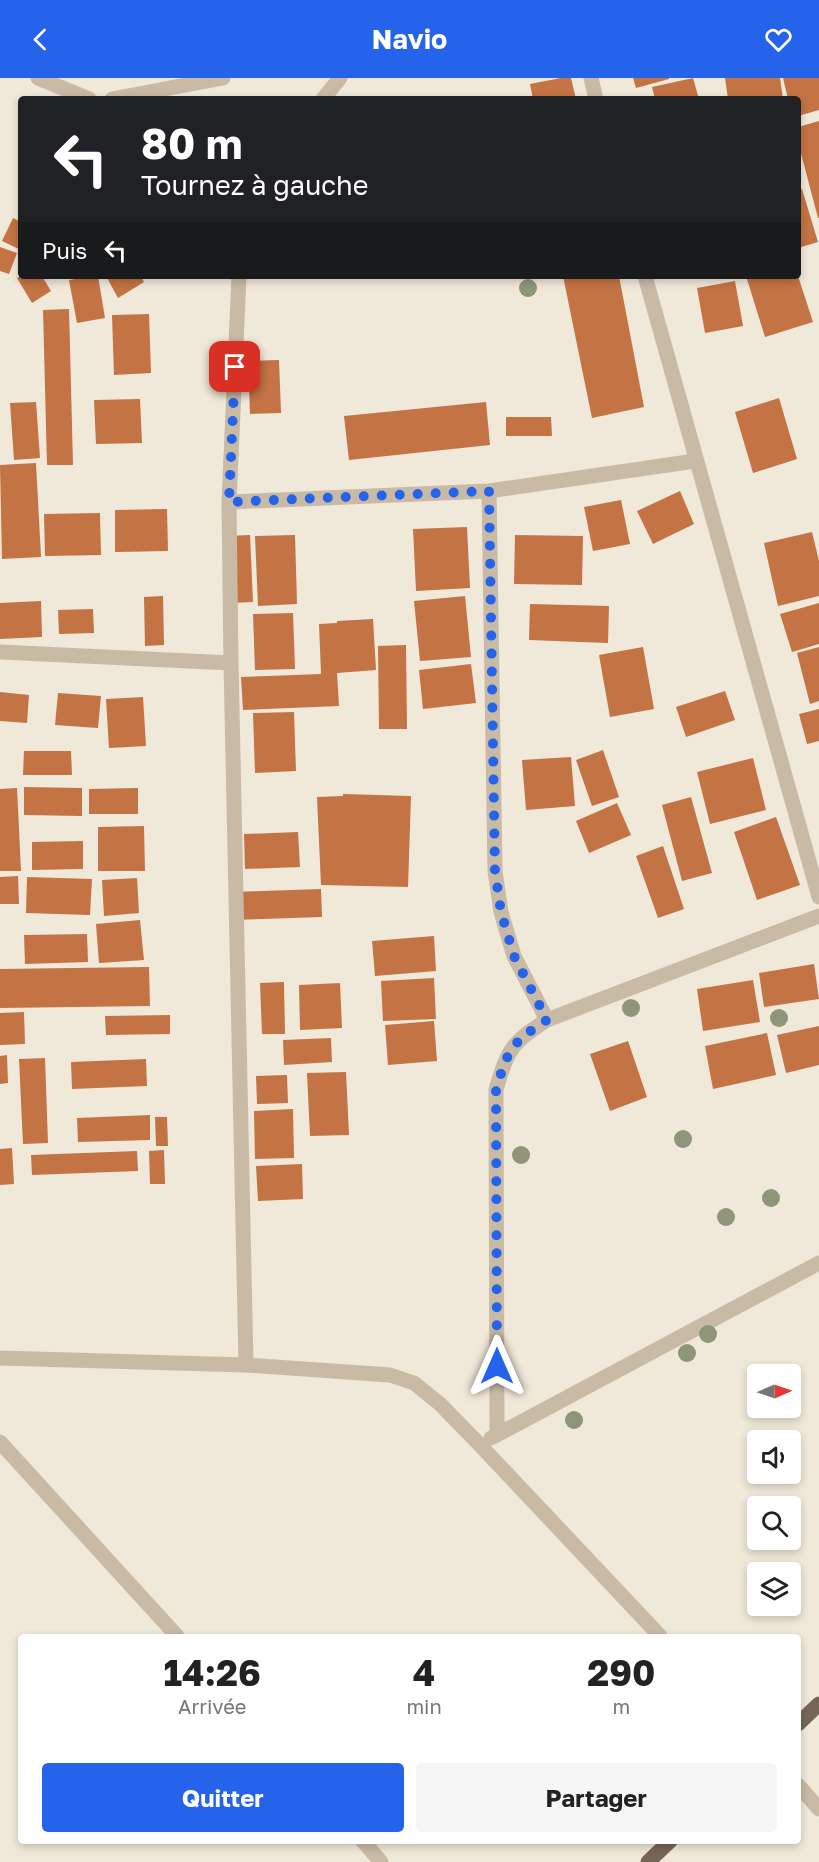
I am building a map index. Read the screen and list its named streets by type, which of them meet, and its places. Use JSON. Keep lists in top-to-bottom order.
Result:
{
  "north": "right",
  "page": {
    "header": "Navio",
    "turn": ["80 m", "Tournez à gauche"],
    "then": "Puis",
    "eta": [
      "14:26",
      "Arrivée",
      "4",
      "min",
      "290",
      "m"
    ],
    "buttons": ["Quitter", "Partager"]
  }
}
